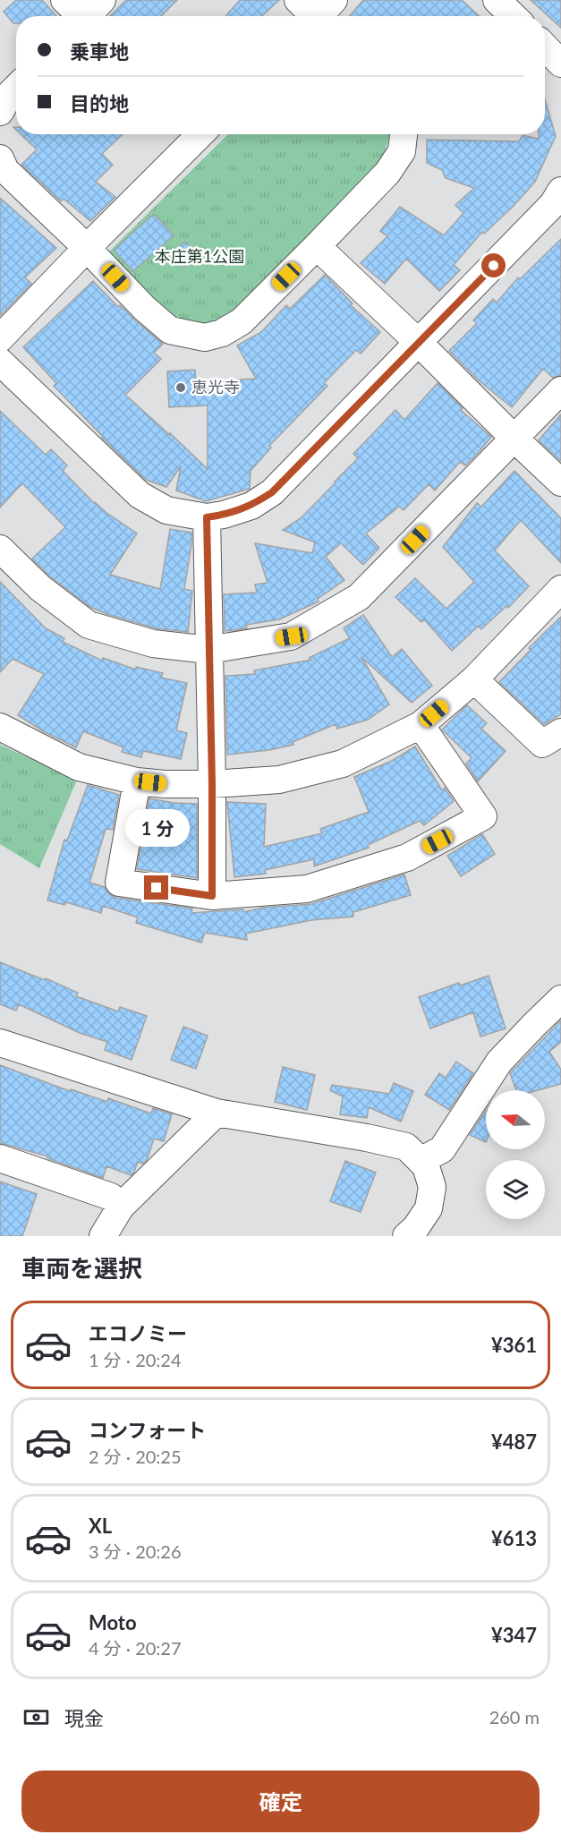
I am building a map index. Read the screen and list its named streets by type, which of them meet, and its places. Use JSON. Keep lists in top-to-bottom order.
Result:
{
  "parks": ["本庄第1公園"],
  "places": ["恵光寺"],
  "north": "left",
  "page": {
    "banner": ["乗車地", "目的地"],
    "bubble": "1 分",
    "heading": "車両を選択",
    "list": [
      {
        "name": "エコノミー",
        "note": "1 分 · 20:24",
        "value": "¥361"
      },
      {
        "name": "コンフォート",
        "note": "2 分 · 20:25",
        "value": "¥487"
      },
      {
        "name": "XL",
        "note": "3 分 · 20:26",
        "value": "¥613"
      },
      {
        "name": "Moto",
        "note": "4 分 · 20:27",
        "value": "¥347"
      }
    ],
    "pay": ["現金", "260 m"],
    "buttons": "確定"
  }
}
